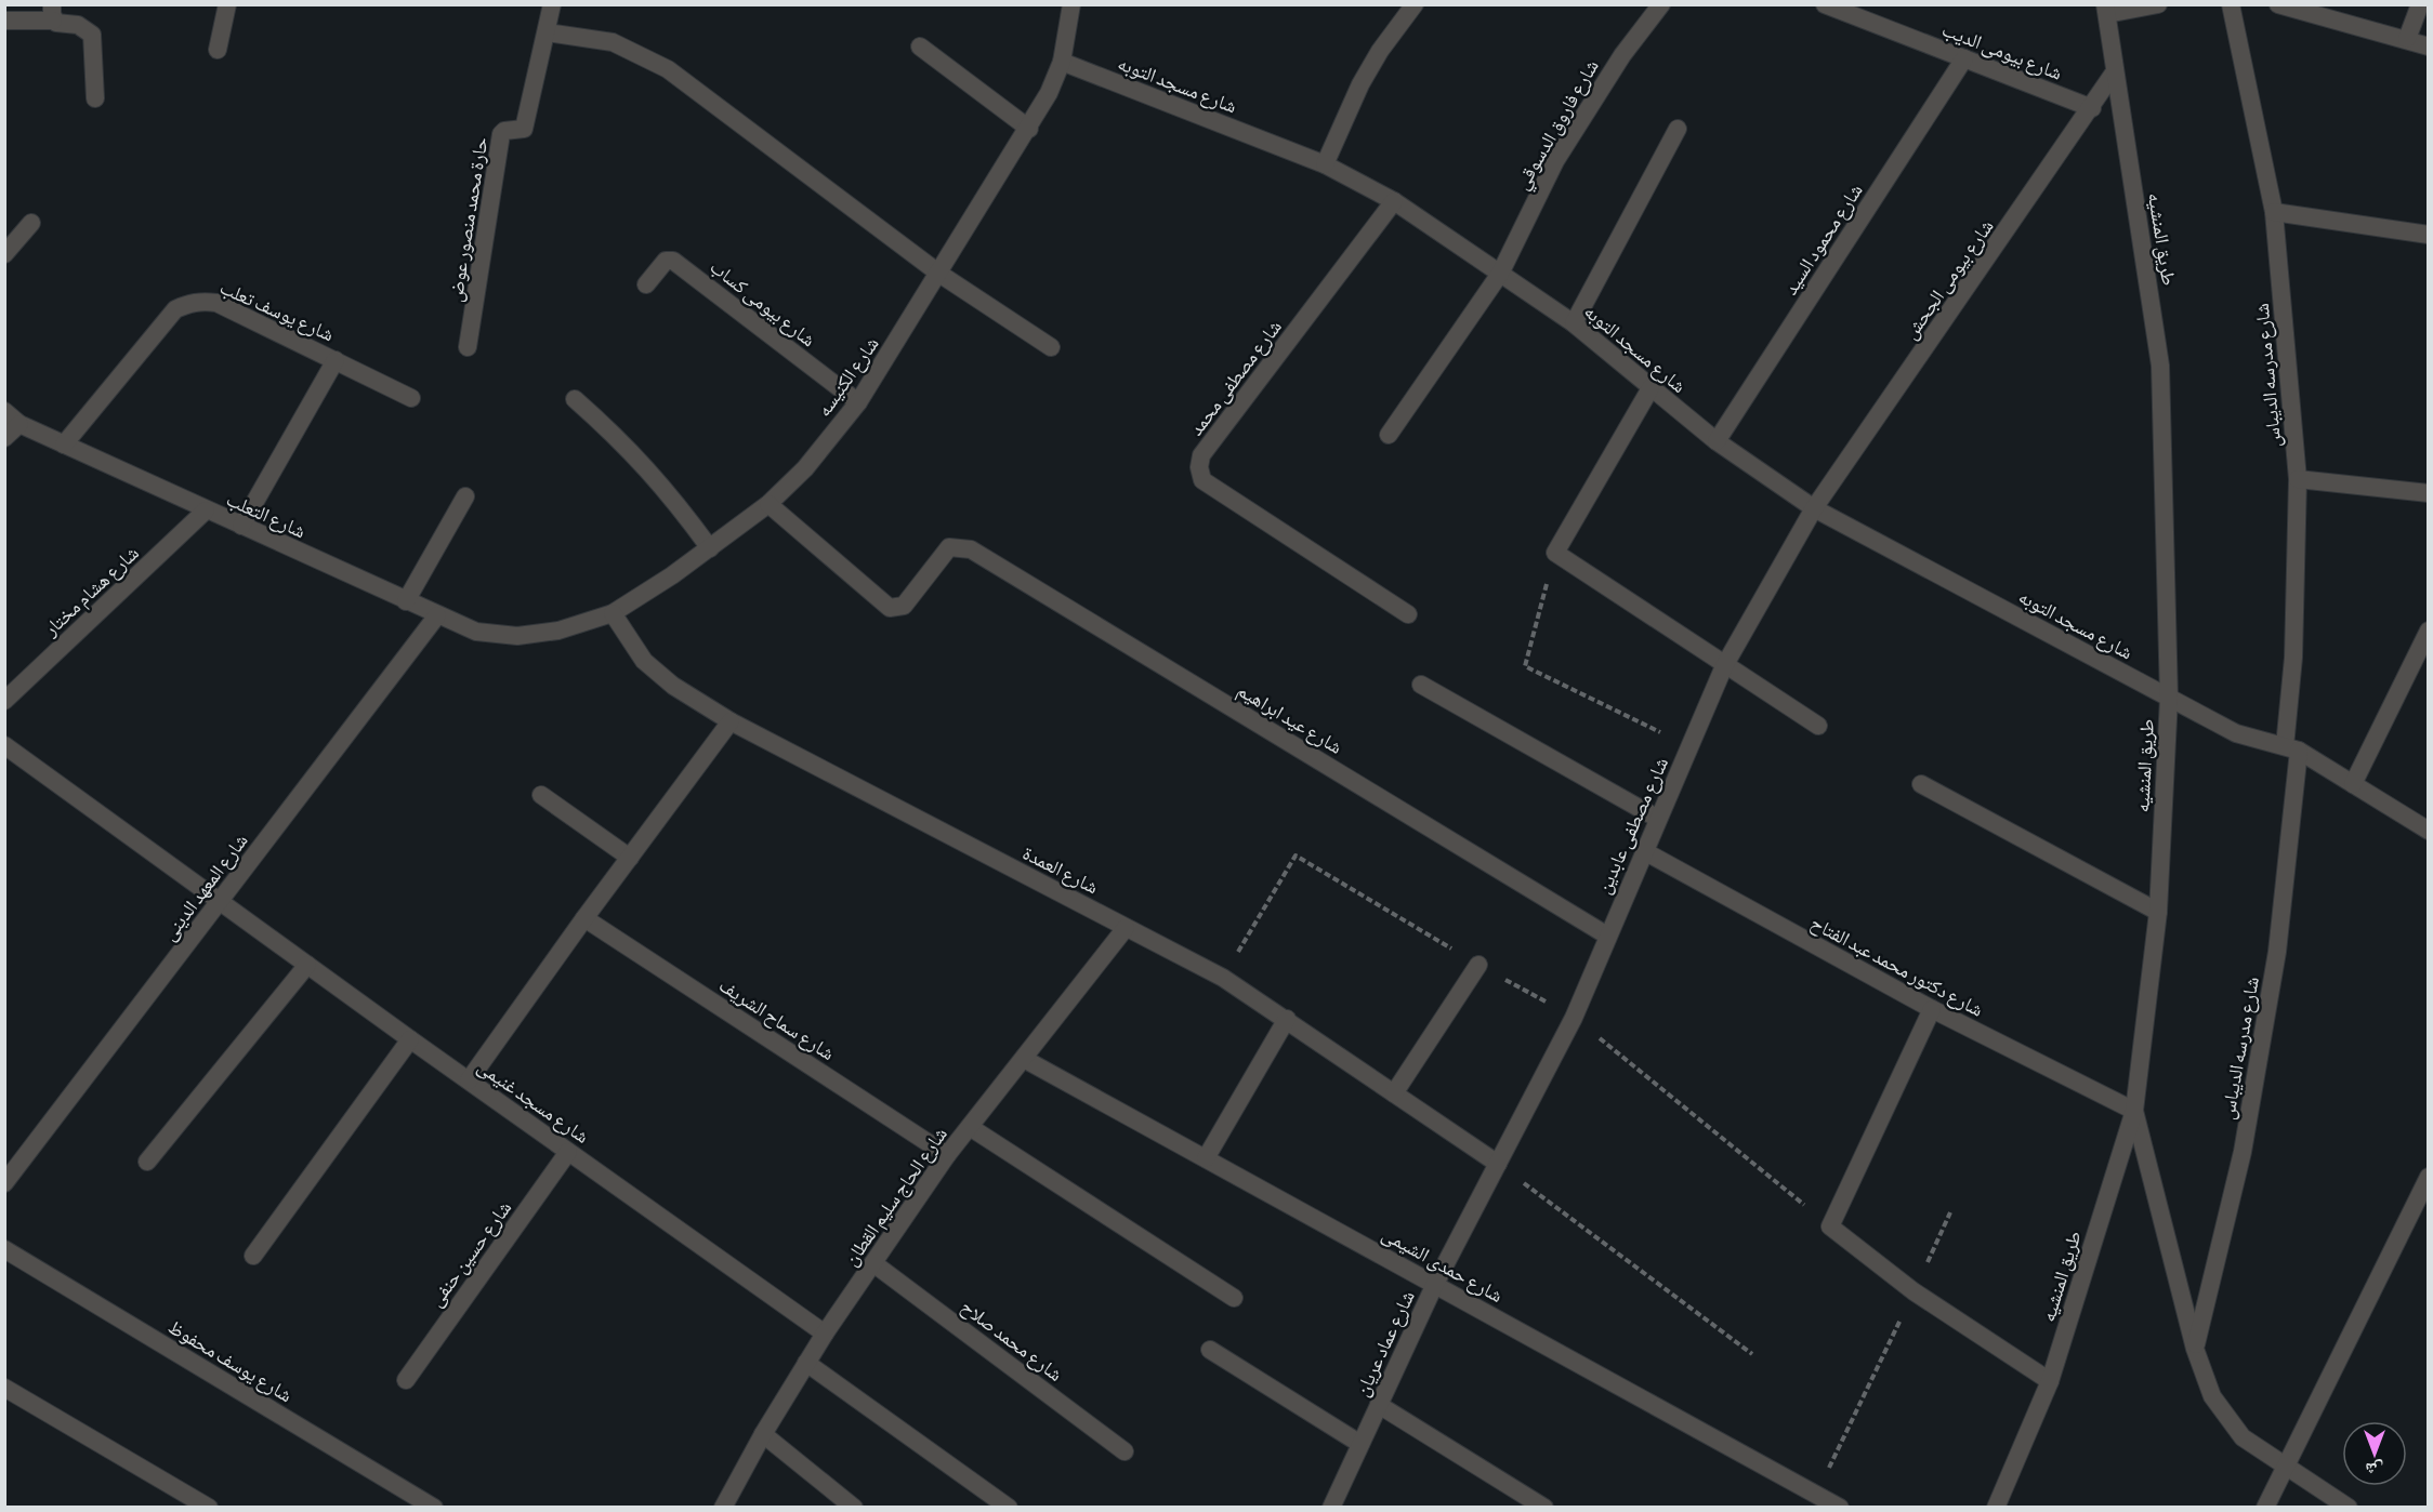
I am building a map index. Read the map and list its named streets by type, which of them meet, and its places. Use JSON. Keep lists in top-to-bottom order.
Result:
{
  "streets": {
    "street": [
      "شارع بيومى الديب",
      "شارع مسجد التوبه",
      "شارع فاروق الدسوقي",
      "حارة محمد منصور عوض",
      "شارع محمود السيد",
      "طريق المنشيه",
      "شارع بيومى الجحش",
      "شارع بيومى كساب",
      "شارع يوسف تعلب",
      "شارع مدرسه الديباس",
      "شارع الكنيسه",
      "شارع مصطفى محمد",
      "شارع التعلب",
      "شارع هشام مختار",
      "شارع عيد ابراهيم",
      "شارع مصطفى عابدين",
      "شارع العمدة",
      "شارع المعهد الدينى",
      "شارع دكتور محمد عبد الفتاح",
      "شارع سماح الشريف",
      "شارع مسجد غنيمى",
      "شارع الحاج سليم القطان",
      "شارع حسين حنفى",
      "شارع حمدى الشيمى",
      "شارع محمد صلاح",
      "شارع عماد عريان",
      "شارع يوسف محفوظ"
    ]
  },
  "crossings": [
    ["شارع بيومى الديب", "شارع محمود السيد"],
    ["شارع بيومى الديب", "شارع بيومى الجحش"],
    ["شارع مسجد التوبه", "شارع فاروق الدسوقي"],
    ["شارع مسجد التوبه", "شارع محمود السيد"],
    ["شارع مسجد التوبه", "طريق المنشيه"],
    ["شارع مسجد التوبه", "شارع بيومى الجحش"],
    ["شارع مسجد التوبه", "شارع مدرسه الديباس"],
    ["شارع مسجد التوبه", "شارع الكنيسه"],
    ["شارع مسجد التوبه", "شارع مصطفى محمد"],
    ["شارع مسجد التوبه", "شارع مصطفى عابدين"],
    ["طريق المنشيه", "شارع بيومى الجحش"],
    ["طريق المنشيه", "شارع دكتور محمد عبد الفتاح"],
    ["شارع بيومى الجحش", "شارع مصطفى عابدين"],
    ["شارع بيومى كساب", "شارع الكنيسه"],
    ["شارع يوسف تعلب", "شارع التعلب"],
    ["شارع الكنيسه", "شارع التعلب"],
    ["شارع الكنيسه", "شارع عيد ابراهيم"],
    ["شارع الكنيسه", "شارع العمدة"],
    ["شارع التعلب", "شارع هشام مختار"],
    ["شارع التعلب", "شارع المعهد الدينى"],
    ["شارع عيد ابراهيم", "شارع مصطفى عابدين"],
    ["شارع مصطفى عابدين", "شارع العمدة"],
    ["شارع مصطفى عابدين", "شارع دكتور محمد عبد الفتاح"],
    ["شارع مصطفى عابدين", "شارع عماد عريان"],
    ["شارع العمدة", "شارع الحاج سليم القطان"],
    ["شارع العمدة", "شارع عماد عريان"],
    ["شارع المعهد الدينى", "شارع مسجد غنيمى"],
    ["شارع سماح الشريف", "شارع الحاج سليم القطان"],
    ["شارع مسجد غنيمى", "شارع الحاج سليم القطان"],
    ["شارع مسجد غنيمى", "شارع حسين حنفى"],
    ["شارع الحاج سليم القطان", "شارع حمدى الشيمى"],
    ["شارع الحاج سليم القطان", "شارع محمد صلاح"],
    ["شارع حمدى الشيمى", "شارع عماد عريان"]
  ],
  "north": "bottom"
}
